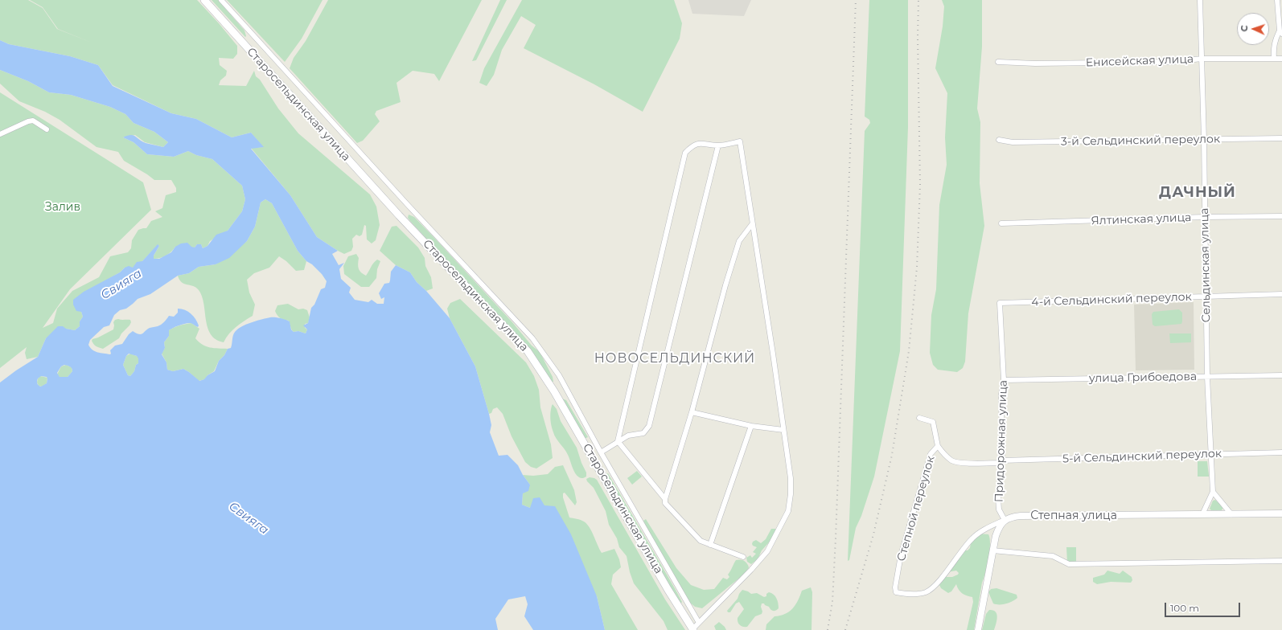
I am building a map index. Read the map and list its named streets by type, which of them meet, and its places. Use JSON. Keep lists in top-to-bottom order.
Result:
{
  "streets": {
    "main road": ["Старосельдинская улица"],
    "street": [
      "Енисейская улица",
      "3-й Сельдинский переулок",
      "Ялтинская улица",
      "Сельдинская улица",
      "4-й Сельдинский переулок",
      "улица Грибоедова",
      "Придорожная улица",
      "5-й Сельдинский переулок",
      "Степной переулок",
      "Степная улица"
    ]
  },
  "crossings": [
    ["Енисейская улица", "Сельдинская улица"],
    ["3-й Сельдинский переулок", "Сельдинская улица"],
    ["Ялтинская улица", "Сельдинская улица"],
    ["Сельдинская улица", "4-й Сельдинский переулок"],
    ["Сельдинская улица", "улица Грибоедова"],
    ["Сельдинская улица", "5-й Сельдинский переулок"],
    ["Сельдинская улица", "Степная улица"],
    ["4-й Сельдинский переулок", "Придорожная улица"],
    ["улица Грибоедова", "Придорожная улица"],
    ["Придорожная улица", "5-й Сельдинский переулок"],
    ["Придорожная улица", "Степная улица"],
    ["5-й Сельдинский переулок", "Степной переулок"],
    ["Степной переулок", "Степная улица"]
  ],
  "districts": ["ДАЧНЫЙ", "НОВОСЕЛЬДИНСКИЙ"],
  "water": ["Свияга"],
  "parks": ["Залив"],
  "scale_bar": "100 m",
  "north": "left"
}
